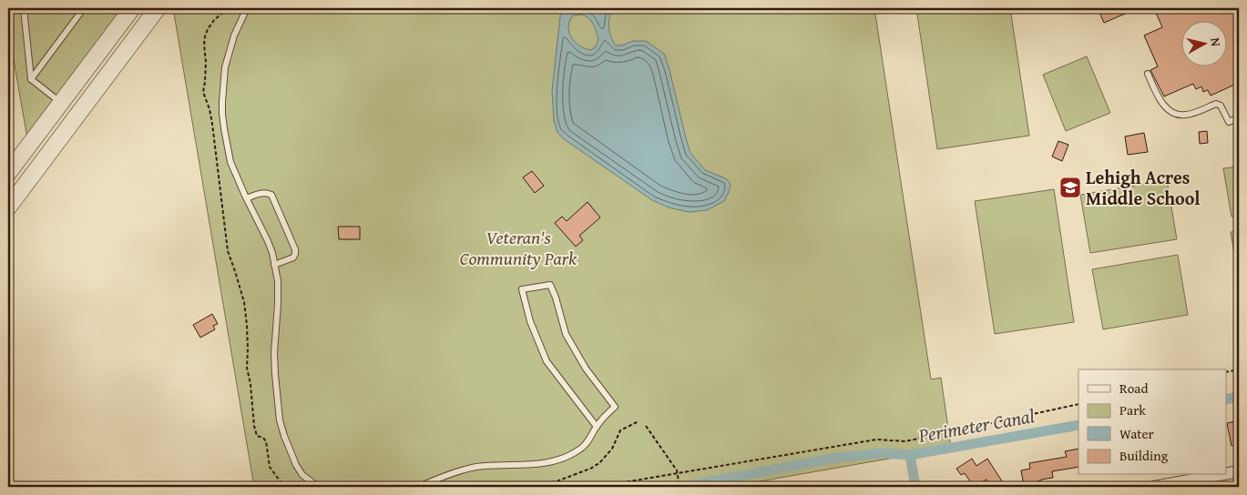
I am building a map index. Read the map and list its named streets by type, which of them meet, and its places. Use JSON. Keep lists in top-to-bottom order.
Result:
{
  "water": ["Perimeter Canal"],
  "parks": ["Veteran's Community Park"],
  "places": {
    "school or university": ["Lehigh Acres Middle School"]
  },
  "legend": [
    "Road",
    "Park",
    "Water",
    "Building"
  ],
  "north": "right"
}
